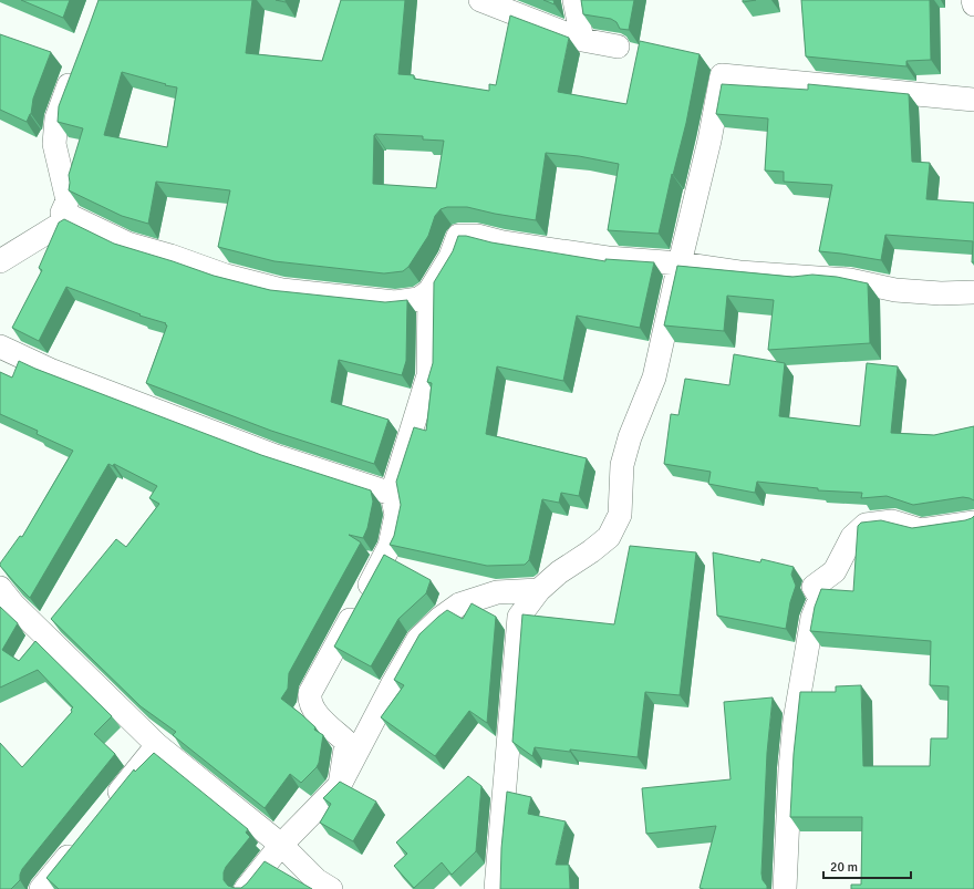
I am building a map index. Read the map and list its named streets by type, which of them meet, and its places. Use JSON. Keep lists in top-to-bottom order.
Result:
{
  "scale_bar": "20 m"
}
